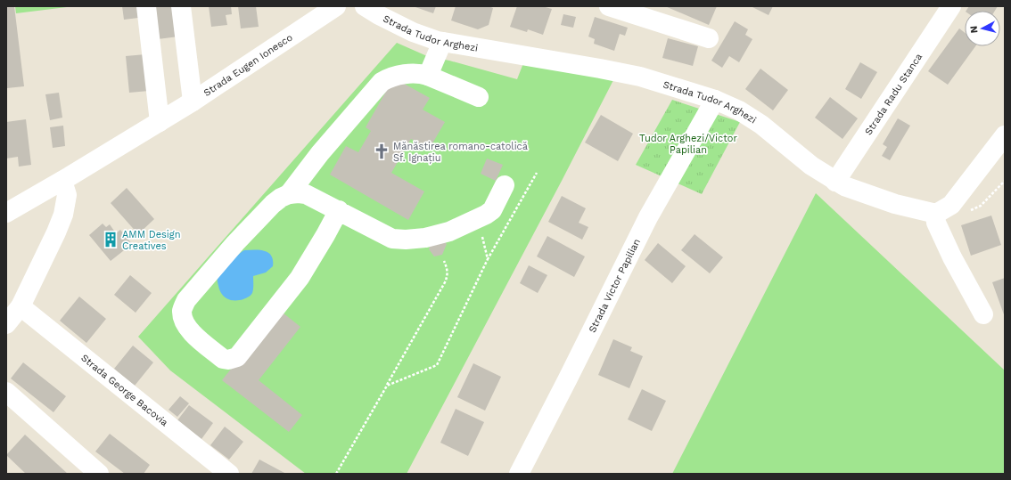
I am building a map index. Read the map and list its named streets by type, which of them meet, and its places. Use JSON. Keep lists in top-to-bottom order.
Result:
{
  "streets": {
    "street": [
      "Strada Tudor Arghezi",
      "Strada Eugen Ionesco",
      "Strada Radu Stanca",
      "Strada Victor Papilian",
      "Strada George Bacovia"
    ]
  },
  "crossings": [
    ["Strada Tudor Arghezi", "Strada Radu Stanca"],
    ["Strada Tudor Arghezi", "Strada Victor Papilian"]
  ],
  "parks": ["Tudor Arghezi/Victor Papilian"],
  "places": {
    "church": ["Mănăstirea romano-catolică Sf. Ignațiu"],
    "building": ["AMM Design Creatives"]
  },
  "north": "left"
}
